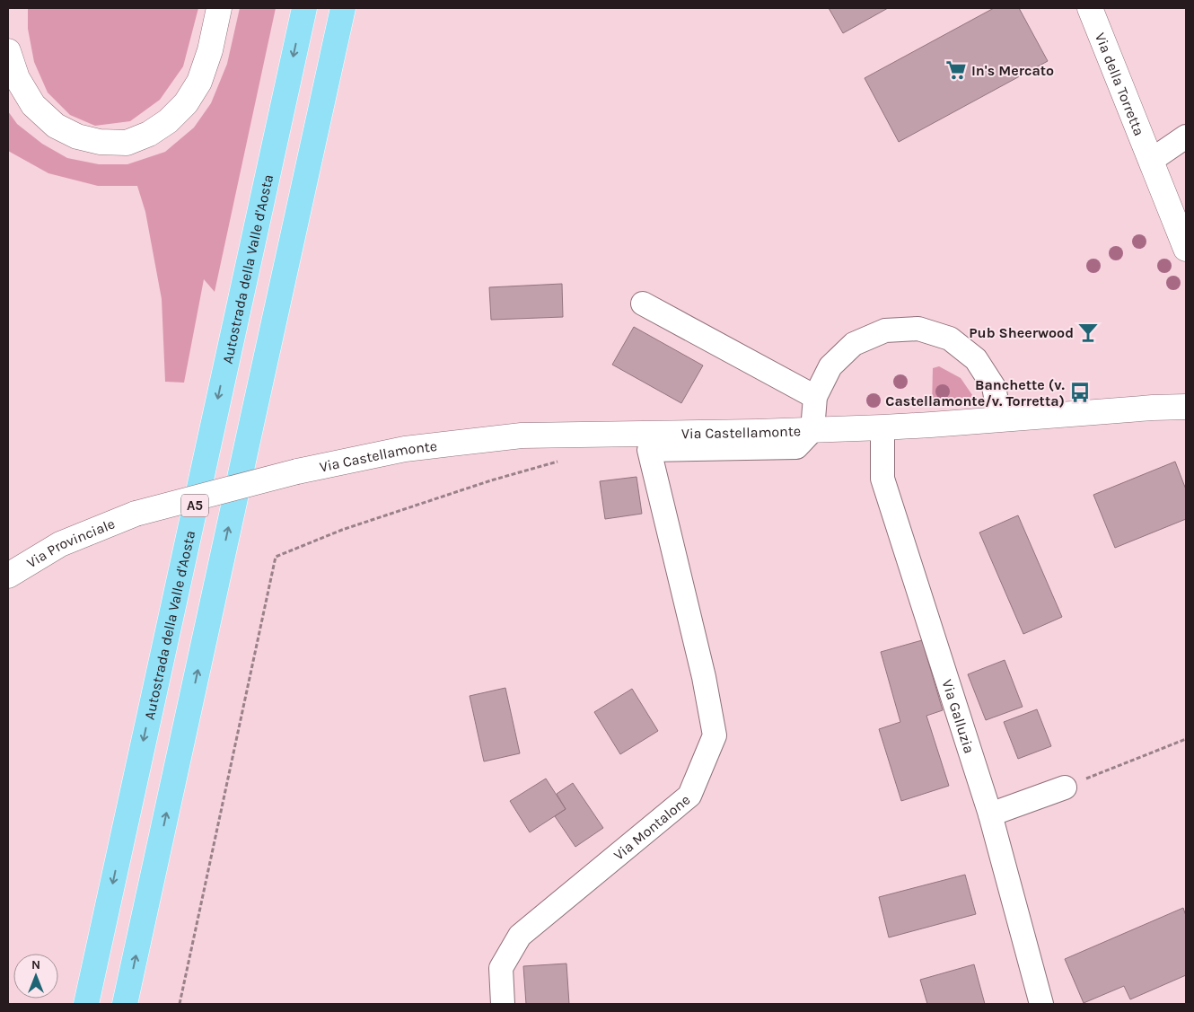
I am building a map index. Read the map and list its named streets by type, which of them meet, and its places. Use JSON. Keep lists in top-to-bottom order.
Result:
{
  "streets": {
    "highway": ["Autostrada della Valle d'Aosta", "A5"],
    "main road": ["Via della Torretta", "Via Castellamonte", "Via Provinciale"],
    "street": ["Via Galluzia", "Via Montalone"]
  },
  "crossings": [
    ["Via Castellamonte", "Via Provinciale"],
    ["Via Castellamonte", "Via Galluzia"],
    ["Via Castellamonte", "Via Montalone"]
  ],
  "places": {
    "supermarket": ["In's Mercato"],
    "bar": ["Pub Sheerwood"],
    "bus stop": ["Banchette (v. Castellamonte/v. Torretta)"]
  },
  "north": "top"
}
